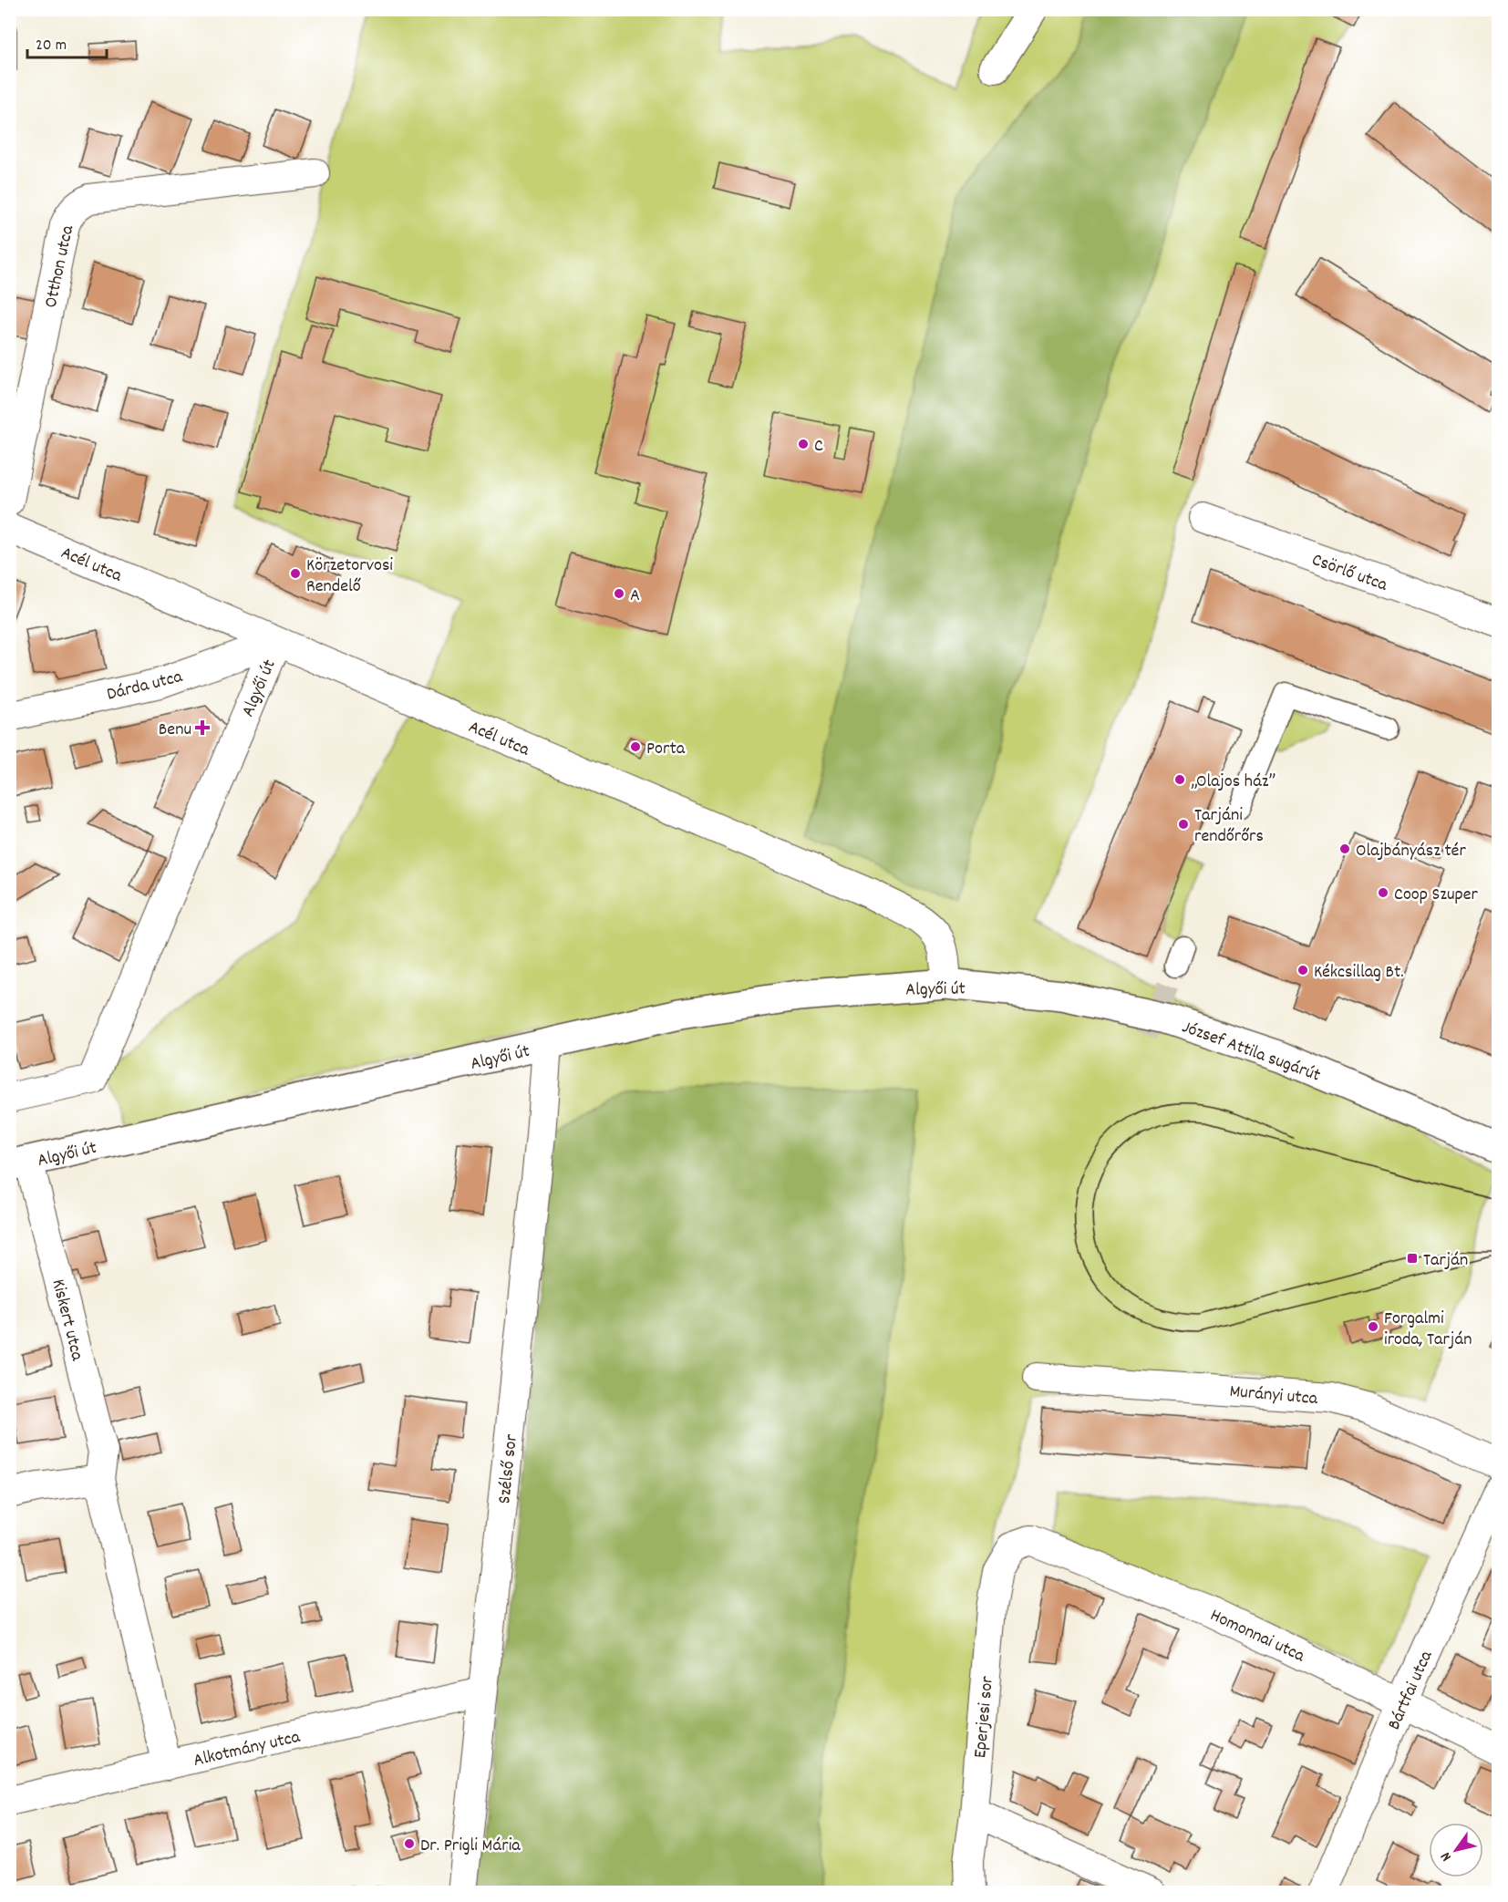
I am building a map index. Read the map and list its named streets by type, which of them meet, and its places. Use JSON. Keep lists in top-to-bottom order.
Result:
{
  "streets": {
    "main road": ["Algyői út", "József Attila sugárút"],
    "street": [
      "Otthon utca",
      "Acél utca",
      "Csörlő utca",
      "Dárda utca",
      "Kiskert utca",
      "Murányi utca",
      "Szélső sor",
      "Homonnai utca",
      "Bártfai utca",
      "Eperjesi sor",
      "Alkotmány utca"
    ]
  },
  "crossings": [
    ["Acél utca", "Dárda utca"],
    ["Acél utca", "Algyői út"],
    ["Dárda utca", "Algyői út"],
    ["Algyői út", "József Attila sugárút"],
    ["Algyői út", "Kiskert utca"],
    ["Algyői út", "Szélső sor"],
    ["Kiskert utca", "Alkotmány utca"],
    ["Szélső sor", "Alkotmány utca"],
    ["Homonnai utca", "Bártfai utca"],
    ["Homonnai utca", "Eperjesi sor"]
  ],
  "places": {
    "other": [
      "C",
      "Körzetorvosi Rendelő",
      "A",
      "Porta",
      "„Olajos ház”",
      "Tarjáni rendőrőrs",
      "Olajbányász tér",
      "Coop Szuper",
      "Kékcsillag Bt.",
      "Forgalmi iroda, Tarján",
      "Dr. Prigli Mária"
    ],
    "health": ["Benu"],
    "transit": ["Tarján"]
  },
  "scale_bar": "20 m",
  "north": "bottom left"
}
